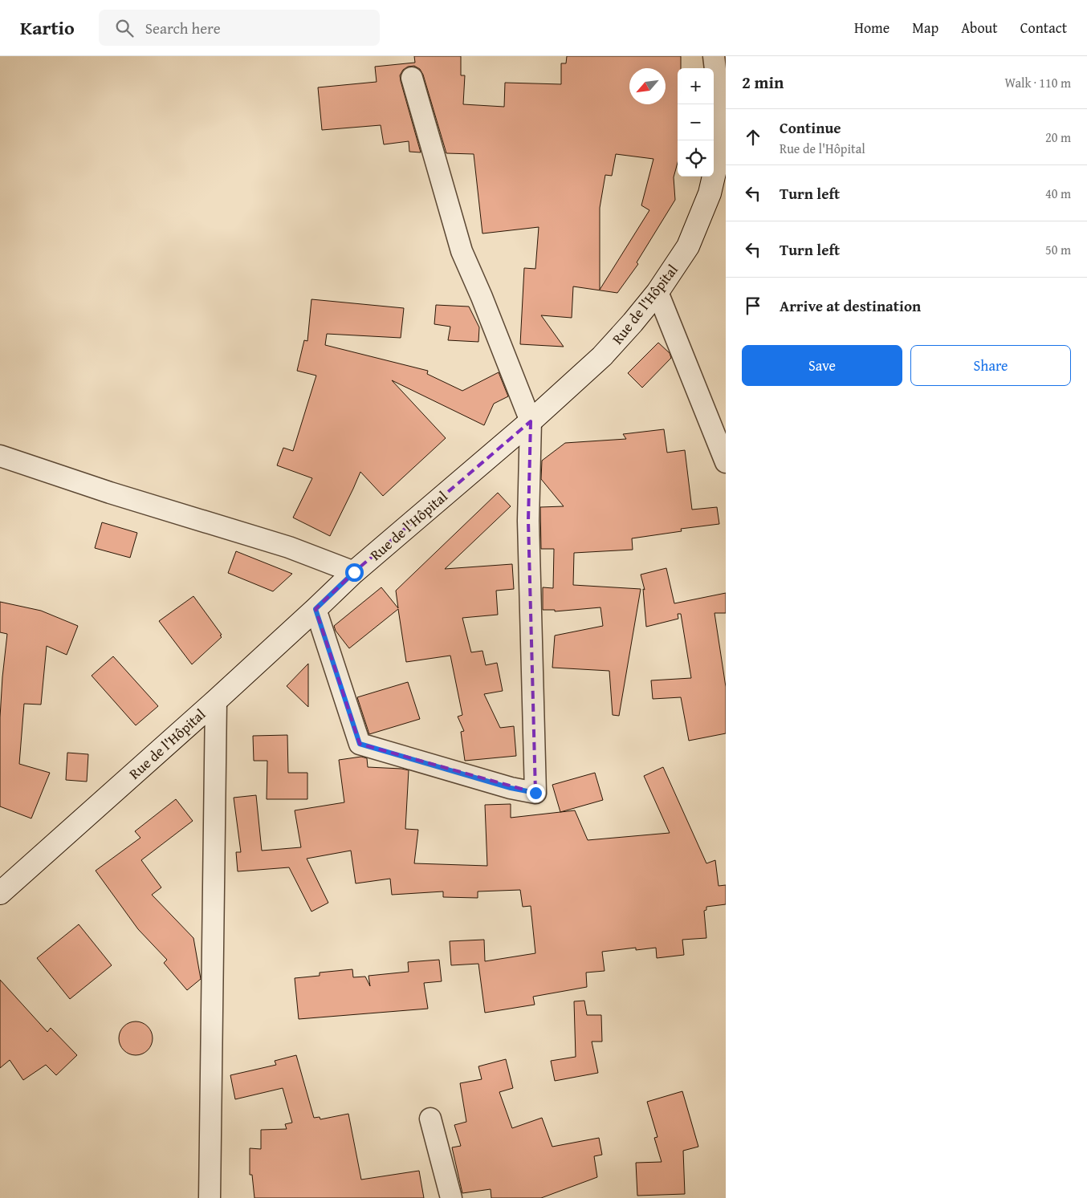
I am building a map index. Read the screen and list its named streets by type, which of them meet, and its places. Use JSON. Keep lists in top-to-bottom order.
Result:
{
  "streets": {
    "main road": ["Rue de l'Hôpital"]
  },
  "north": "bottom left",
  "page": {
    "header": "Kartio",
    "search": "Search here",
    "nav": [
      "Home",
      "Map",
      "About",
      "Contact"
    ],
    "heading": ["2 min", "Walk · 110 m"],
    "map_buttons": ["+", "−"],
    "list": [
      ["Continue", "Rue de l'Hôpital", "20 m"],
      ["Turn left", "40 m"],
      ["Turn left", "50 m"],
      "Arrive at destination"
    ],
    "buttons": ["Save", "Share"]
  }
}
